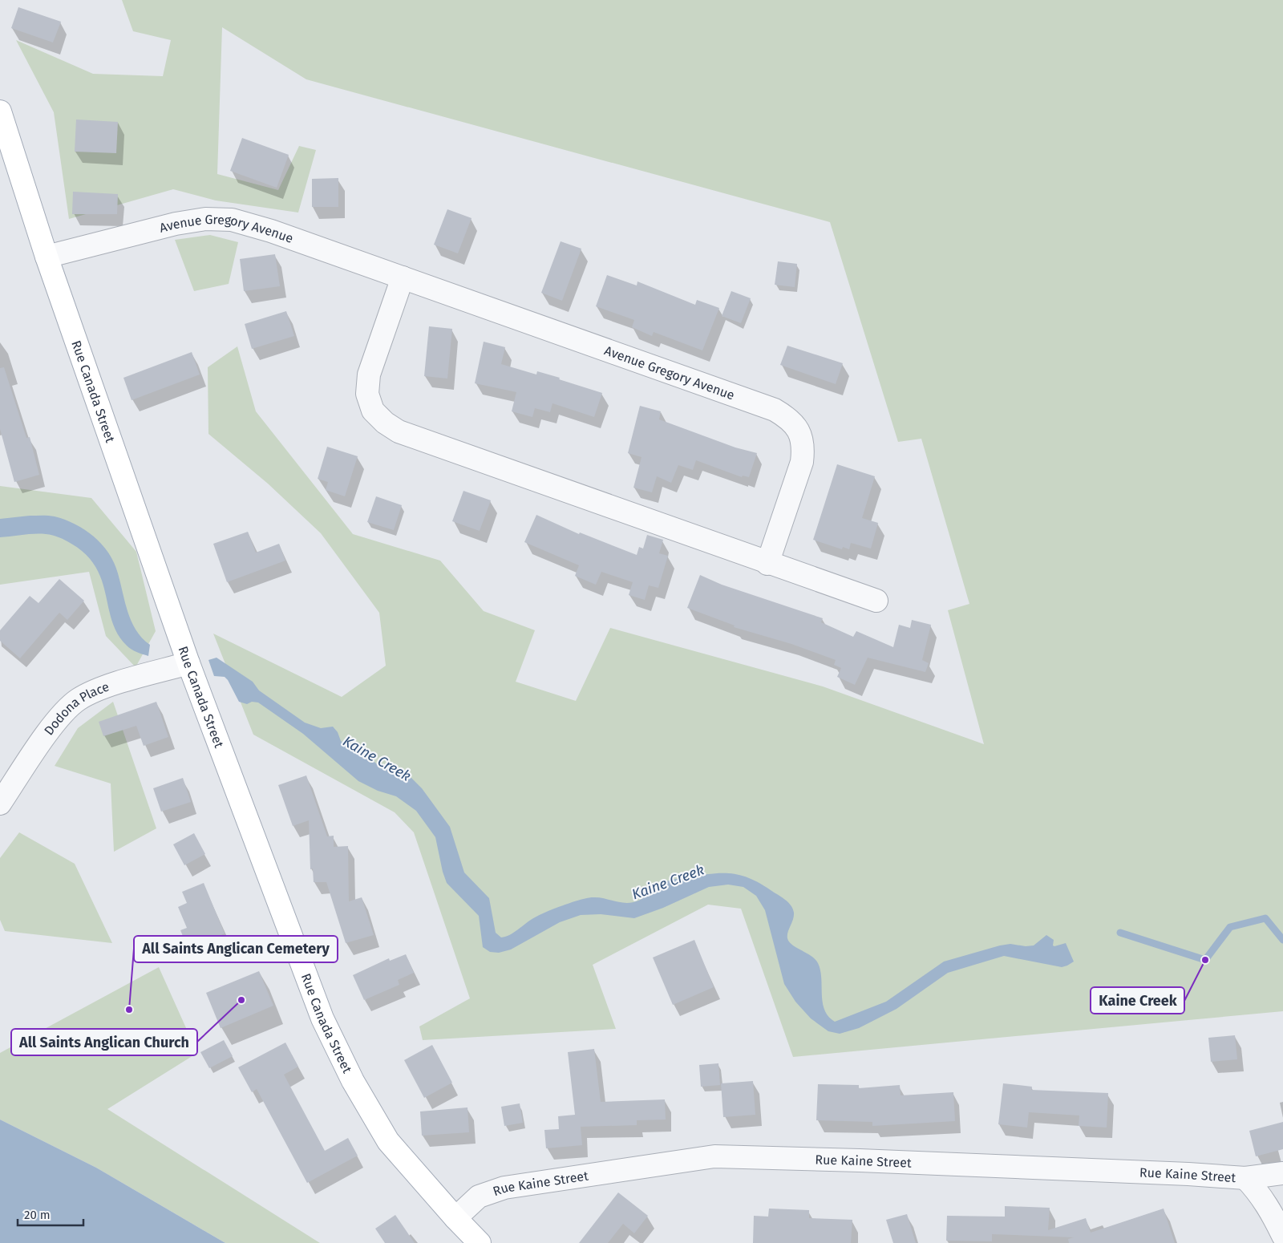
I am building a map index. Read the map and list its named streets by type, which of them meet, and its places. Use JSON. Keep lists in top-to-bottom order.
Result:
{
  "streets": {
    "main road": ["Rue Canada Street"],
    "street": ["Avenue Gregory Avenue", "Dodona Place", "Rue Kaine Street"]
  },
  "crossings": [
    ["Avenue Gregory Avenue", "Rue Canada Street"],
    ["Rue Canada Street", "Dodona Place"],
    ["Rue Canada Street", "Rue Kaine Street"]
  ],
  "water": ["Kaine Creek"],
  "places": ["Kaine Creek", "All Saints Anglican Church", "All Saints Anglican Cemetery"],
  "scale_bar": "20 m"
}
